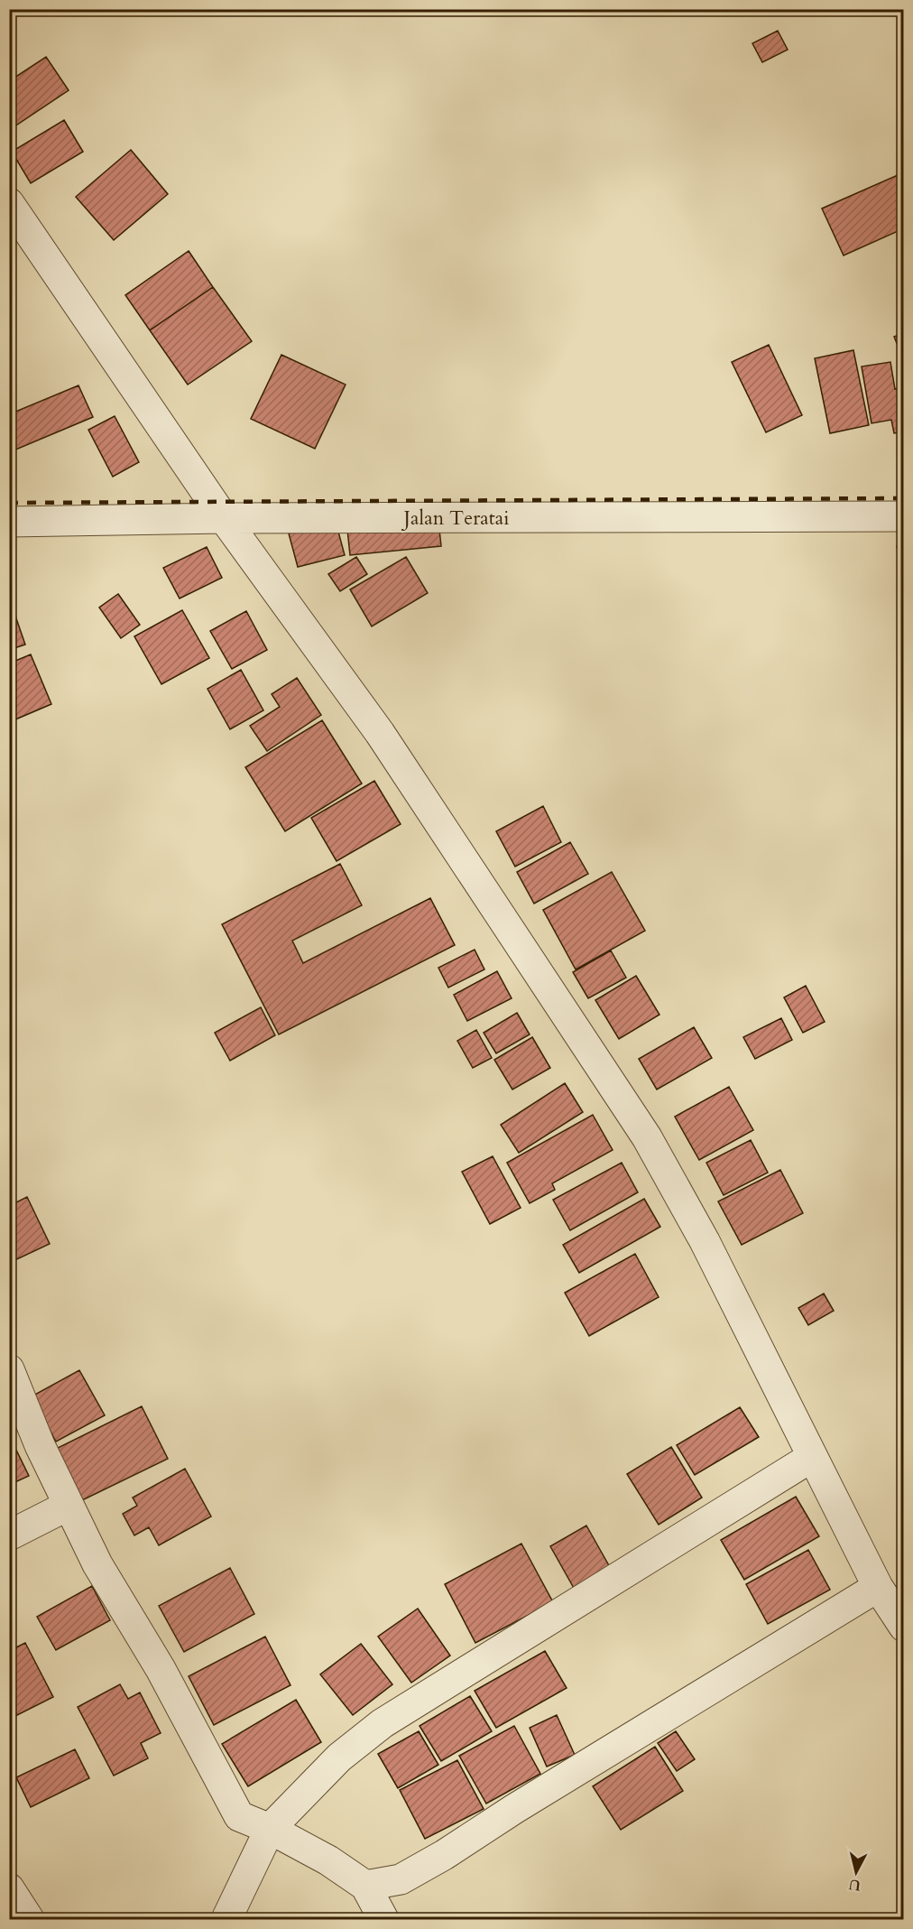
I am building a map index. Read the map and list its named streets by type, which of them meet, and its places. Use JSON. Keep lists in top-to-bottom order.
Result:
{
  "streets": {
    "street": ["Jalan Teratai"]
  },
  "north": "bottom"
}
